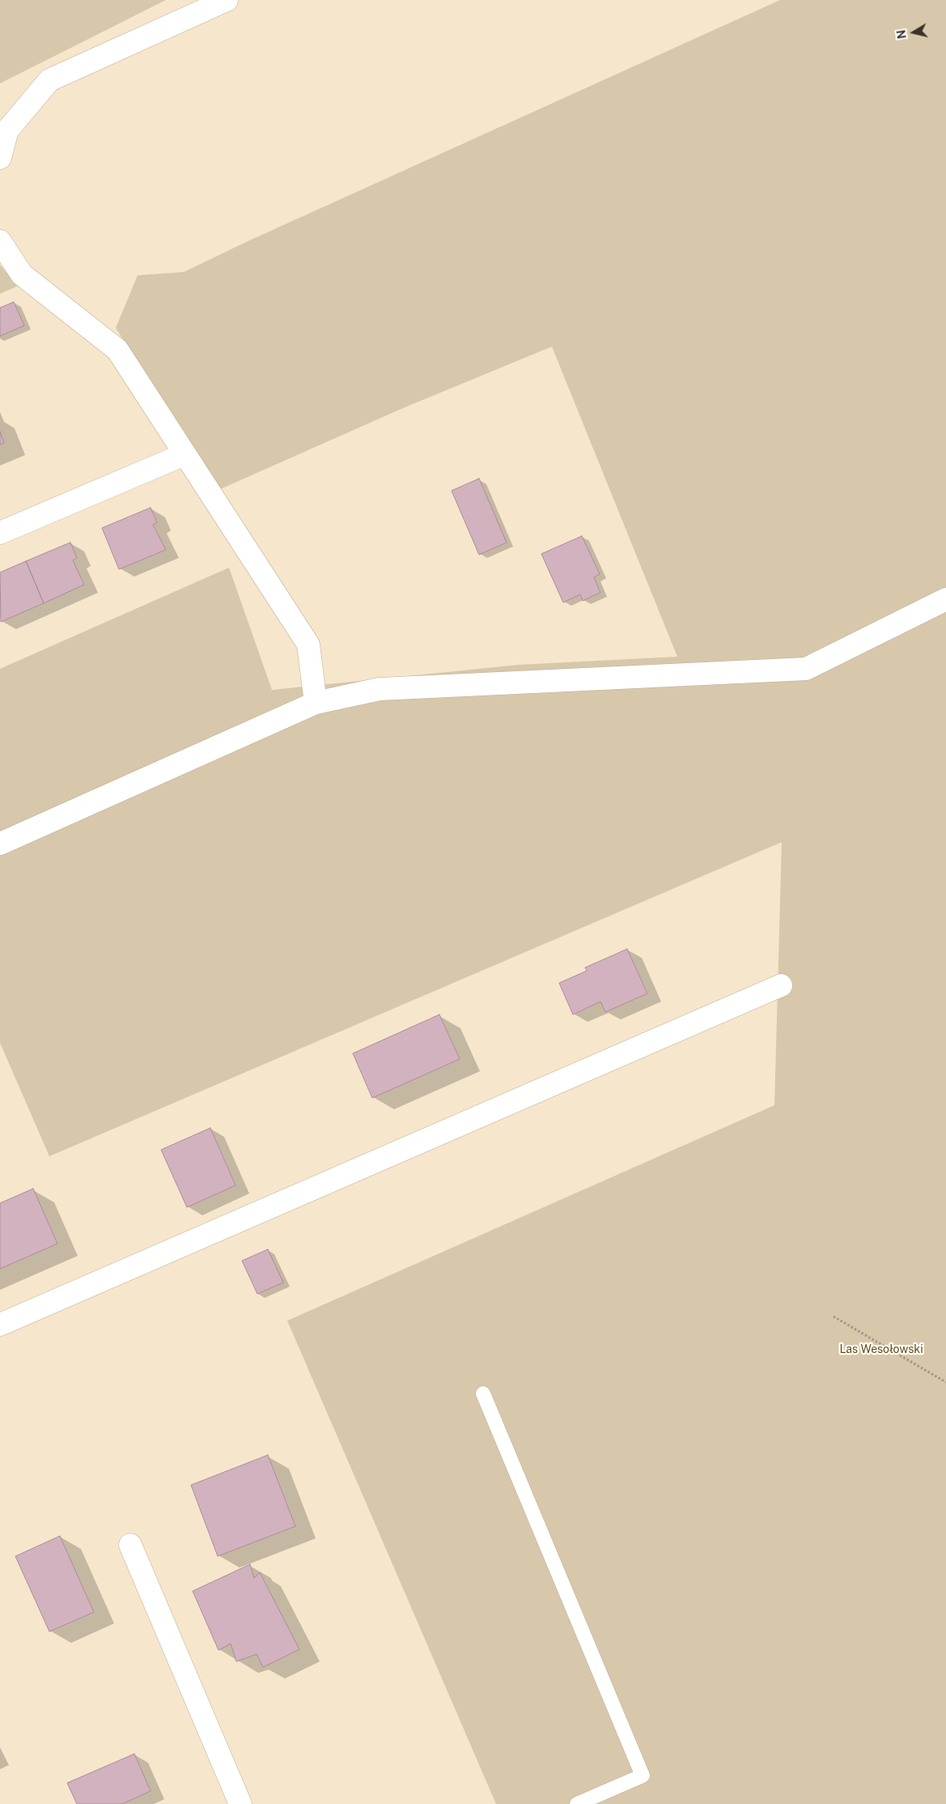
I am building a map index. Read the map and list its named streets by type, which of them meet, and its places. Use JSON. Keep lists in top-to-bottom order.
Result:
{
  "parks": ["Las Wesołowski"],
  "north": "left"
}
